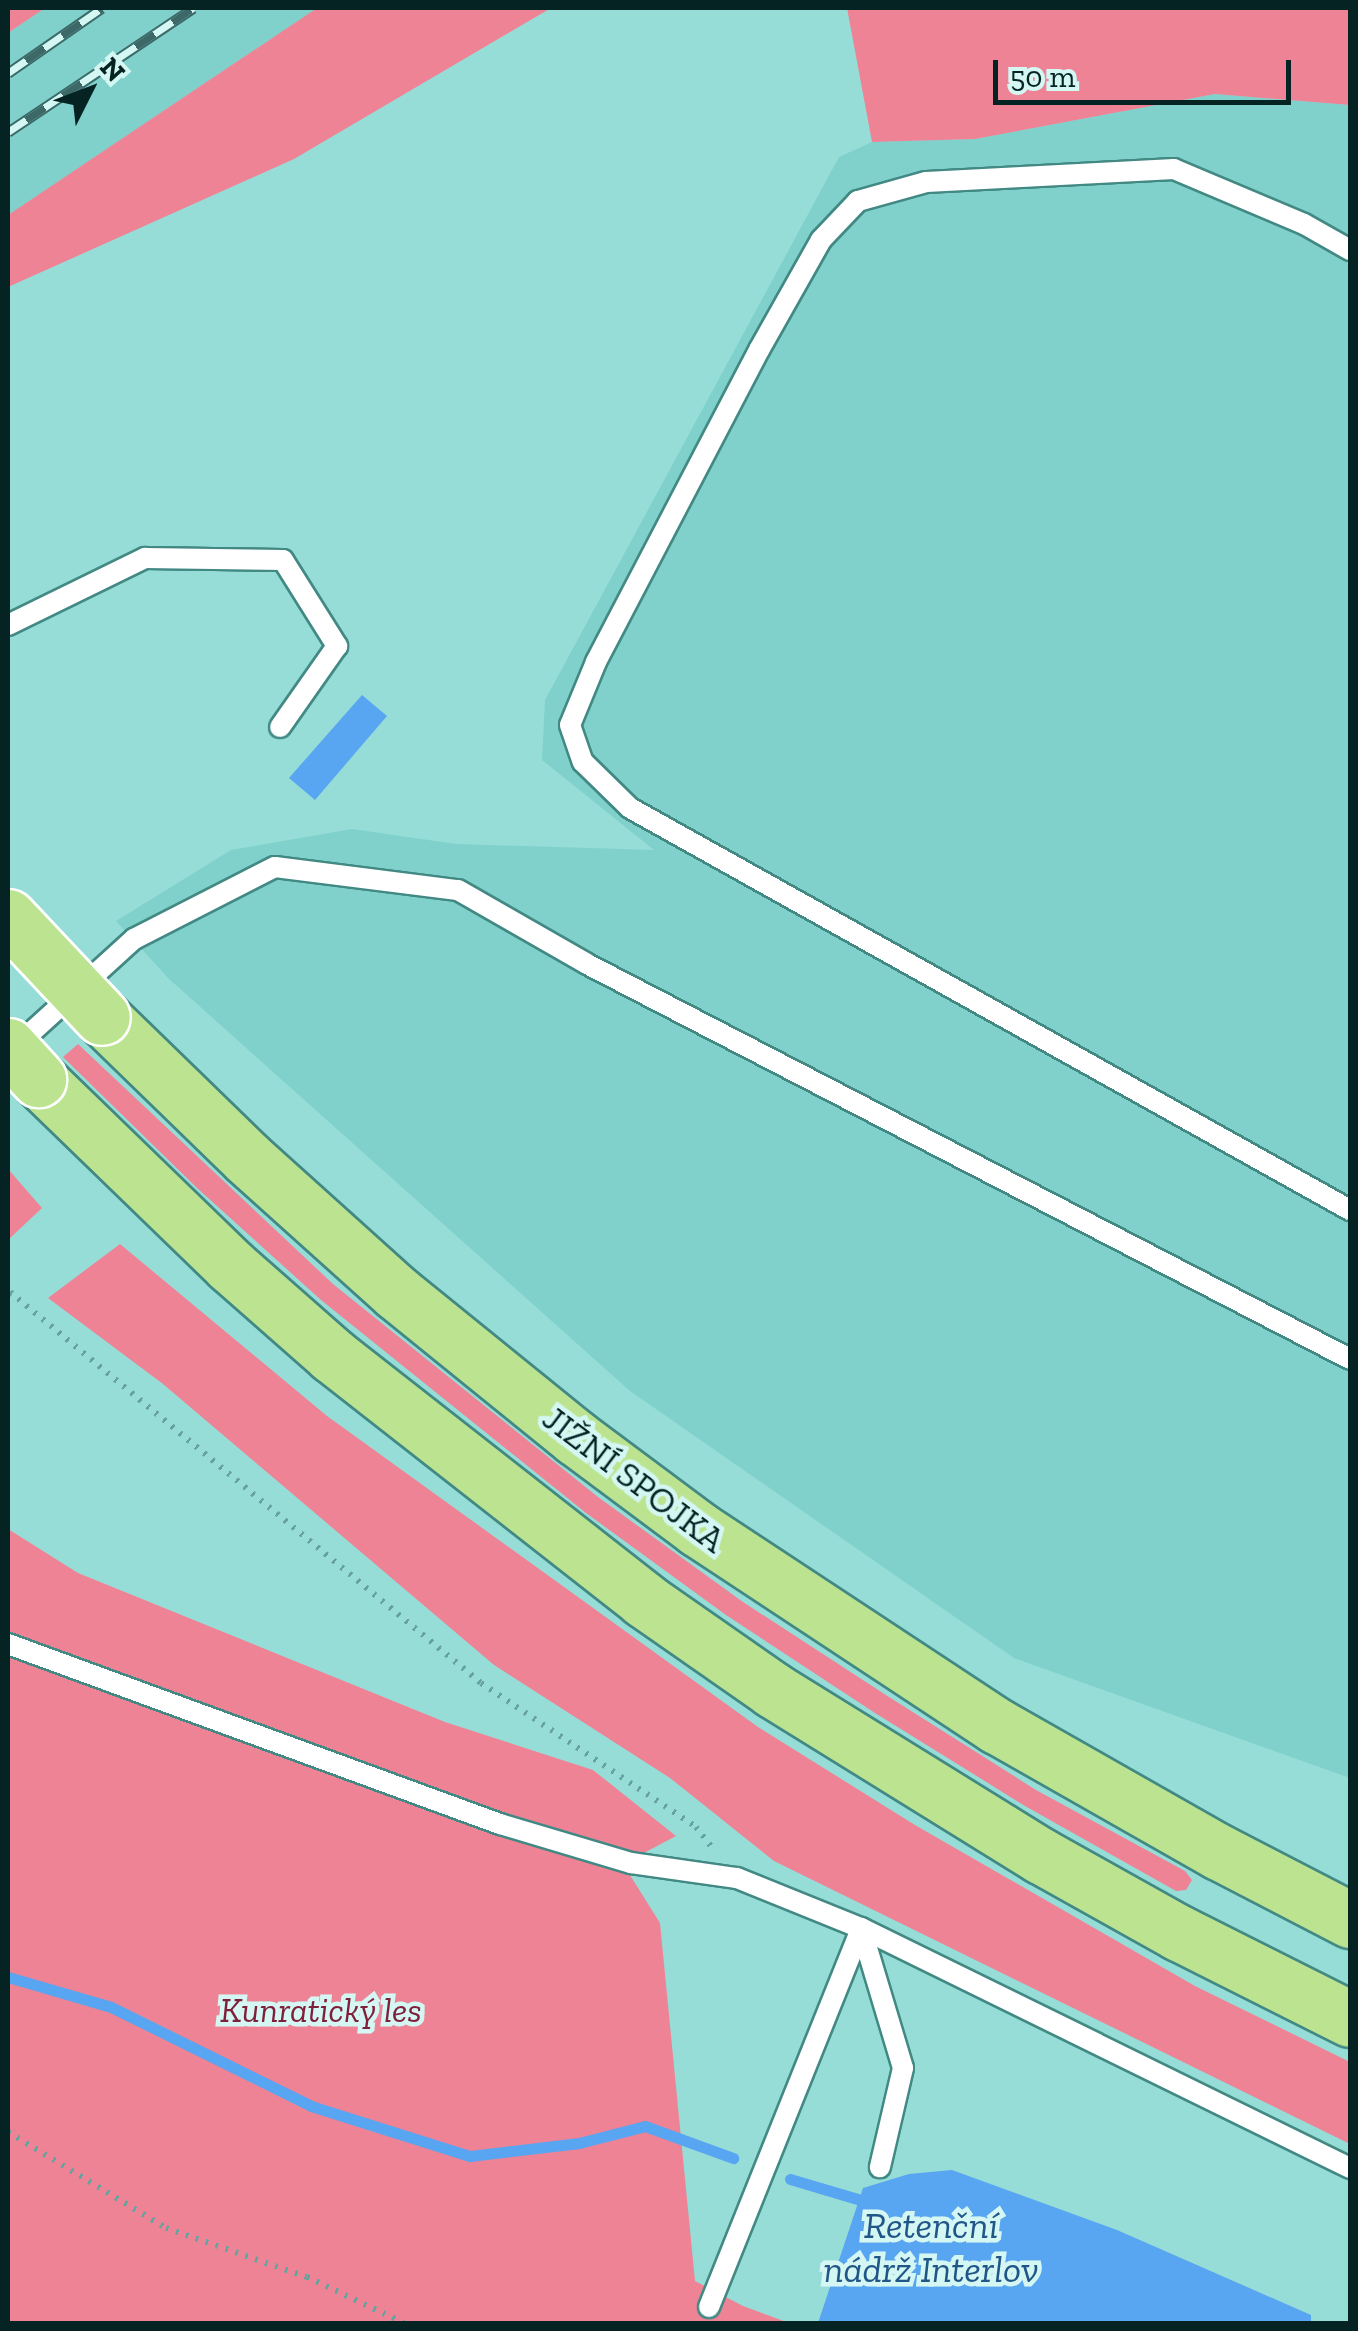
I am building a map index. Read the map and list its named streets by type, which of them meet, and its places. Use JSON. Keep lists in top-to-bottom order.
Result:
{
  "streets": {
    "highway": ["JIŽNÍ SPOJKA"]
  },
  "water": ["Retenční nádrž Interlov"],
  "parks": ["Kunratický les"],
  "scale_bar": "50 m",
  "north": "top right"
}
